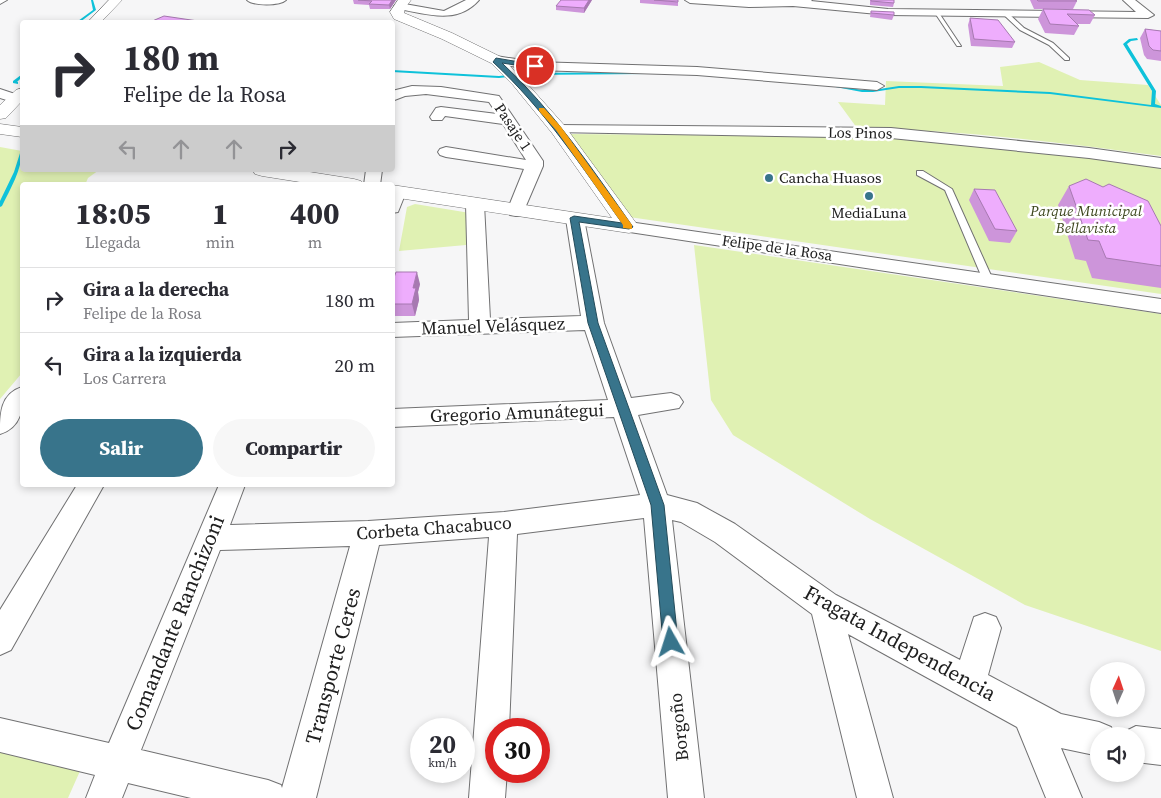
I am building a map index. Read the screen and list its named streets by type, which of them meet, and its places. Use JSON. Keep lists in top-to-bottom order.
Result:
{
  "streets": {
    "street": [
      "Pasaje 1",
      "Los Pinos",
      "Felipe de la Rosa",
      "Manuel Velásquez",
      "Gregorio Amunátegui",
      "Corbeta Chacabuco",
      "Comandante Ranchizoni",
      "Fragata Independencia",
      "Transporte Ceres",
      "Borgoño"
    ]
  },
  "crossings": [
    ["Pasaje 1", "Felipe de la Rosa"],
    ["Felipe de la Rosa", "Borgoño"],
    ["Manuel Velásquez", "Borgoño"],
    ["Gregorio Amunátegui", "Borgoño"],
    ["Corbeta Chacabuco", "Comandante Ranchizoni"],
    ["Corbeta Chacabuco", "Fragata Independencia"],
    ["Corbeta Chacabuco", "Transporte Ceres"],
    ["Corbeta Chacabuco", "Borgoño"],
    ["Fragata Independencia", "Borgoño"]
  ],
  "parks": ["Parque Municipal Bellavista"],
  "places": ["Cancha Huasos", "MediaLuna"],
  "north": "top",
  "page": {
    "turn": ["180 m", "Felipe de la Rosa"],
    "eta": [
      "18:05",
      "Llegada",
      "1",
      "min",
      "400",
      "m"
    ],
    "list": [
      {
        "name": "Gira a la derecha",
        "note": "Felipe de la Rosa",
        "value": "180 m"
      },
      {
        "name": "Gira a la izquierda",
        "note": "Los Carrera",
        "value": "20 m"
      }
    ],
    "buttons": ["Salir", "Compartir"],
    "speed": "20 km/h",
    "limit": "30"
  }
}
